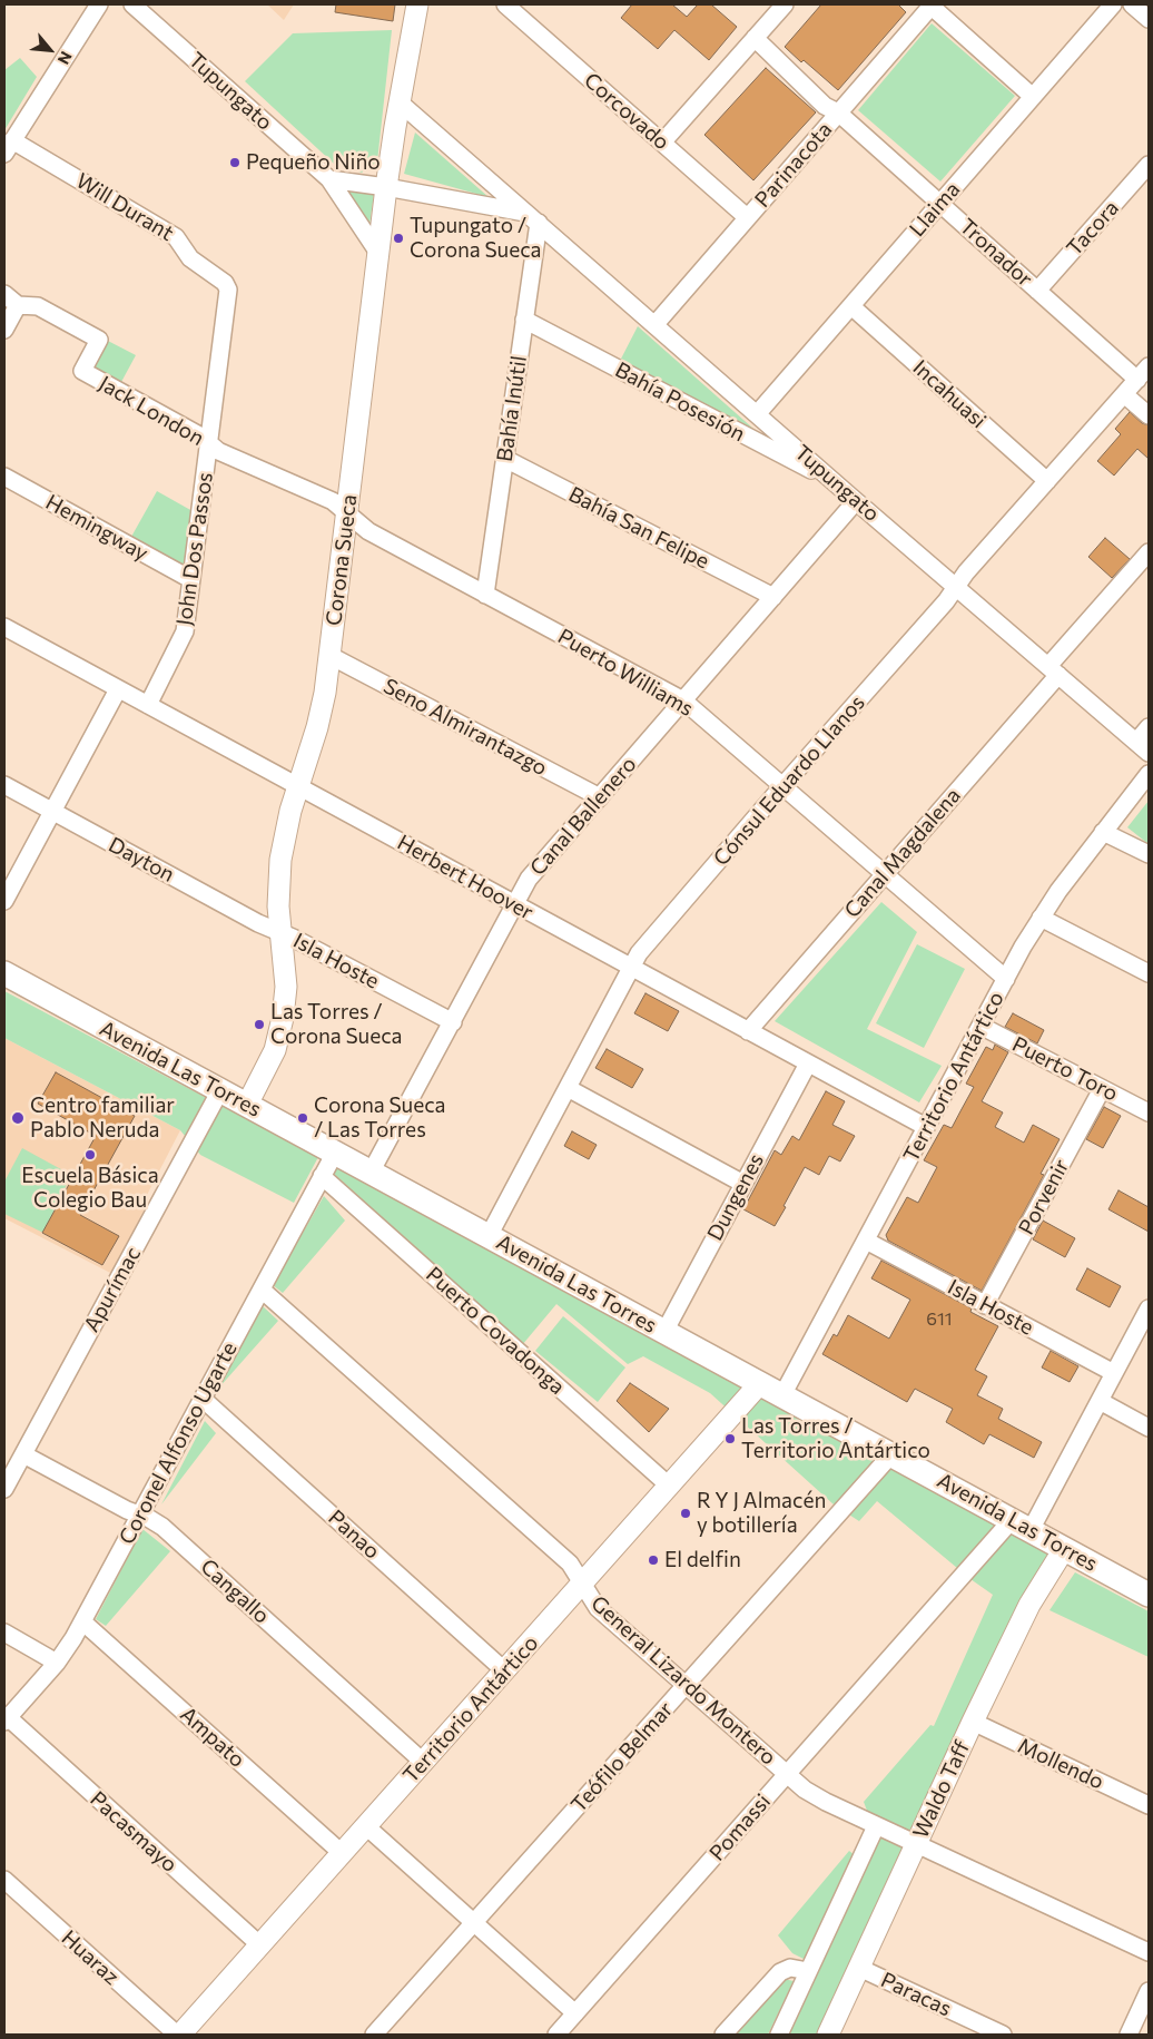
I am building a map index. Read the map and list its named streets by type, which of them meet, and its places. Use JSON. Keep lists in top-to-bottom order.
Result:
{
  "streets": {
    "main road": ["Avenida Las Torres"],
    "street": [
      "Tupungato",
      "Corcovado",
      "Parinacota",
      "Will Durant",
      "Llaima",
      "Tacora",
      "Tronador",
      "Incahuasi",
      "Bahía Posesión",
      "Bahía Inútil",
      "Jack London",
      "Hemingway",
      "Bahía San Felipe",
      "John Dos Passos",
      "Corona Sueca",
      "Puerto Williams",
      "Seno Almirantazgo",
      "Cónsul Eduardo Llanos",
      "Canal Ballenero",
      "Canal Magdalena",
      "Dayton",
      "Herbert Hoover",
      "Isla Hoste",
      "Puerto Toro",
      "Territorio Antártico",
      "Dungenes",
      "Porvenir",
      "Apurímac",
      "Puerto Covadonga",
      "Coronel Alfonso Ugarte",
      "Panao",
      "Cangallo",
      "General Lizardo Montero",
      "Ampato",
      "Teófilo Belmar",
      "Mollendo",
      "Waldo Taff",
      "Pomassi",
      "Pacasmayo",
      "Huaraz",
      "Paracas"
    ]
  },
  "crossings": [
    ["Tupungato", "Parinacota"],
    ["Tupungato", "Llaima"],
    ["Tupungato", "Bahía Posesión"],
    ["Tupungato", "Bahía Inútil"],
    ["Tupungato", "Corona Sueca"],
    ["Tupungato", "Cónsul Eduardo Llanos"],
    ["Tupungato", "Canal Ballenero"],
    ["Tupungato", "Canal Magdalena"],
    ["Corcovado", "Parinacota"],
    ["Parinacota", "Tronador"],
    ["Will Durant", "John Dos Passos"],
    ["Llaima", "Tronador"],
    ["Llaima", "Incahuasi"],
    ["Tacora", "Tronador"],
    ["Tronador", "Cónsul Eduardo Llanos"],
    ["Incahuasi", "Cónsul Eduardo Llanos"],
    ["Bahía Posesión", "Bahía Inútil"],
    ["Bahía Inútil", "Bahía San Felipe"],
    ["Bahía Inútil", "Puerto Williams"],
    ["Jack London", "John Dos Passos"],
    ["Jack London", "Corona Sueca"],
    ["Jack London", "Puerto Williams"],
    ["Hemingway", "John Dos Passos"],
    ["Bahía San Felipe", "Canal Ballenero"],
    ["John Dos Passos", "Herbert Hoover"],
    ["Corona Sueca", "Puerto Williams"],
    ["Corona Sueca", "Seno Almirantazgo"],
    ["Corona Sueca", "Dayton"],
    ["Corona Sueca", "Herbert Hoover"],
    ["Corona Sueca", "Isla Hoste"],
    ["Corona Sueca", "Avenida Las Torres"],
    ["Puerto Williams", "Cónsul Eduardo Llanos"],
    ["Puerto Williams", "Canal Ballenero"],
    ["Puerto Williams", "Canal Magdalena"],
    ["Puerto Williams", "Territorio Antártico"],
    ["Seno Almirantazgo", "Canal Ballenero"],
    ["Cónsul Eduardo Llanos", "Herbert Hoover"],
    ["Cónsul Eduardo Llanos", "Avenida Las Torres"],
    ["Canal Ballenero", "Herbert Hoover"],
    ["Canal Ballenero", "Isla Hoste"],
    ["Canal Ballenero", "Avenida Las Torres"],
    ["Canal Magdalena", "Herbert Hoover"],
    ["Dayton", "Isla Hoste"],
    ["Herbert Hoover", "Territorio Antártico"],
    ["Herbert Hoover", "Dungenes"],
    ["Isla Hoste", "Territorio Antártico"],
    ["Isla Hoste", "Porvenir"],
    ["Avenida Las Torres", "Territorio Antártico"],
    ["Avenida Las Torres", "Dungenes"],
    ["Avenida Las Torres", "Apurímac"],
    ["Avenida Las Torres", "Coronel Alfonso Ugarte"],
    ["Avenida Las Torres", "Teófilo Belmar"],
    ["Avenida Las Torres", "Waldo Taff"],
    ["Avenida Las Torres", "Pomassi"],
    ["Puerto Toro", "Territorio Antártico"],
    ["Puerto Toro", "Porvenir"],
    ["Territorio Antártico", "Puerto Covadonga"],
    ["Territorio Antártico", "Panao"],
    ["Territorio Antártico", "Cangallo"],
    ["Territorio Antártico", "General Lizardo Montero"],
    ["Territorio Antártico", "Ampato"],
    ["Territorio Antártico", "Pacasmayo"],
    ["Territorio Antártico", "Huaraz"],
    ["Apurímac", "Cangallo"],
    ["Puerto Covadonga", "Coronel Alfonso Ugarte"],
    ["Coronel Alfonso Ugarte", "Panao"],
    ["Coronel Alfonso Ugarte", "Cangallo"],
    ["Coronel Alfonso Ugarte", "General Lizardo Montero"],
    ["Coronel Alfonso Ugarte", "Ampato"],
    ["Coronel Alfonso Ugarte", "Pacasmayo"],
    ["General Lizardo Montero", "Teófilo Belmar"],
    ["General Lizardo Montero", "Waldo Taff"],
    ["General Lizardo Montero", "Pomassi"],
    ["Mollendo", "Waldo Taff"],
    ["Waldo Taff", "Paracas"]
  ],
  "places": [
    "Pequeño Niño",
    "Tupungato / Corona Sueca",
    "Las Torres / Corona Sueca",
    "Centro familiar Pablo Neruda",
    "Corona Sueca / Las Torres",
    "Escuela Básica Colegio Bau",
    "Las Torres / Territorio Antártico",
    "R Y J Almacén y botillería",
    "El delfin"
  ],
  "house_numbers": ["611"],
  "north": "bottom right"
}
